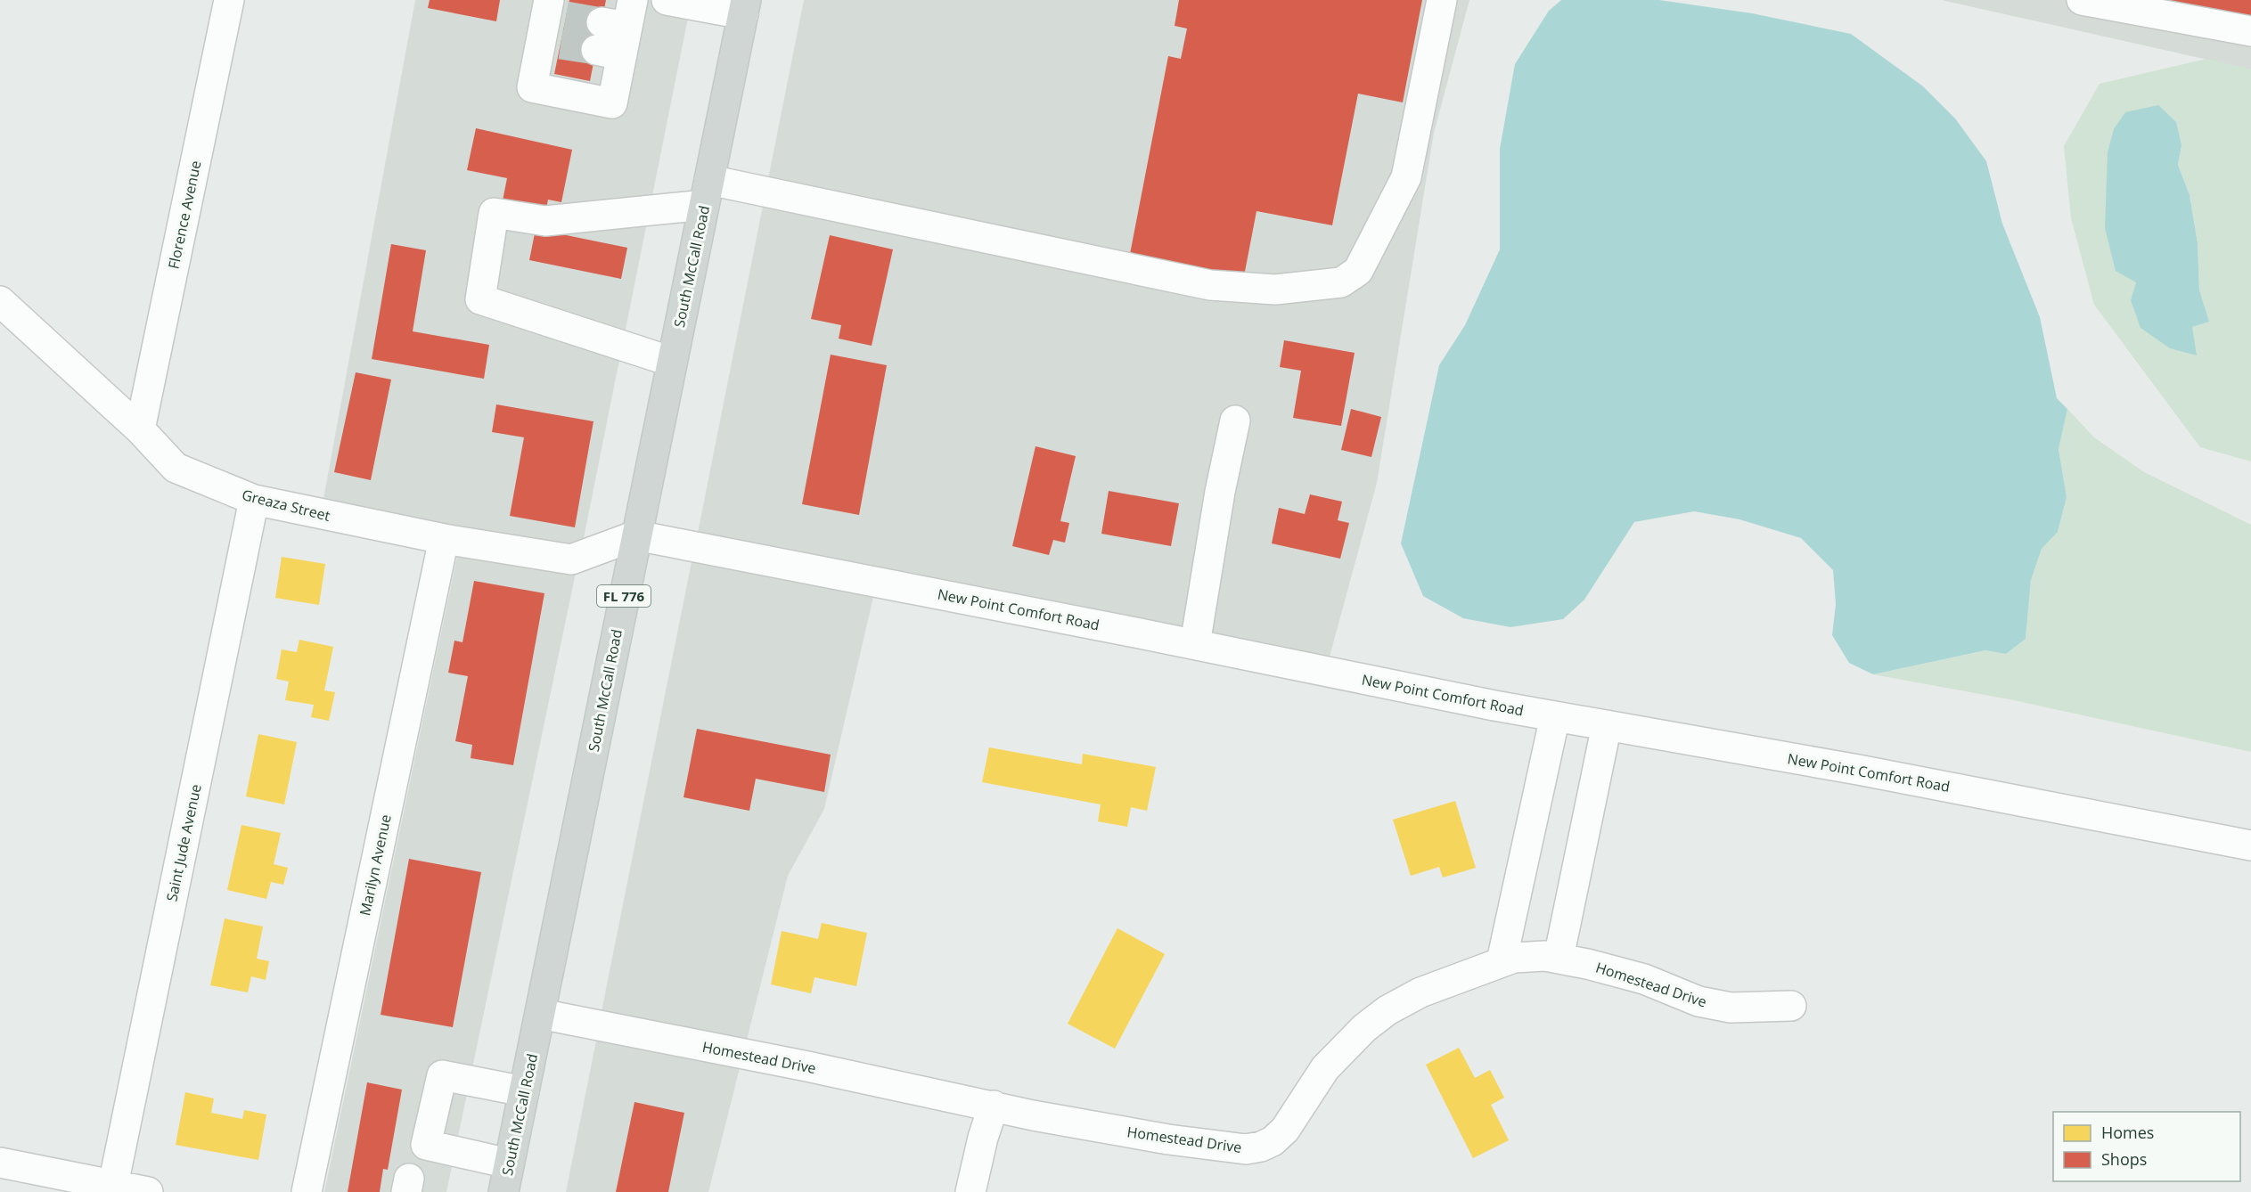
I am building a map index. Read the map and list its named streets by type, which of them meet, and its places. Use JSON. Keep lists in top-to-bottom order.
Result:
{
  "streets": {
    "main road": ["South McCall Road", "FL 776"],
    "street": [
      "Florence Avenue",
      "Greaza Street",
      "New Point Comfort Road",
      "Saint Jude Avenue",
      "Marilyn Avenue",
      "Homestead Drive"
    ]
  },
  "crossings": [
    ["Florence Avenue", "Greaza Street"],
    ["South McCall Road", "Greaza Street"],
    ["South McCall Road", "New Point Comfort Road"],
    ["South McCall Road", "Homestead Drive"],
    ["Greaza Street", "New Point Comfort Road"],
    ["Greaza Street", "Saint Jude Avenue"],
    ["Greaza Street", "Marilyn Avenue"]
  ],
  "legend": ["Homes", "Shops"]
}
